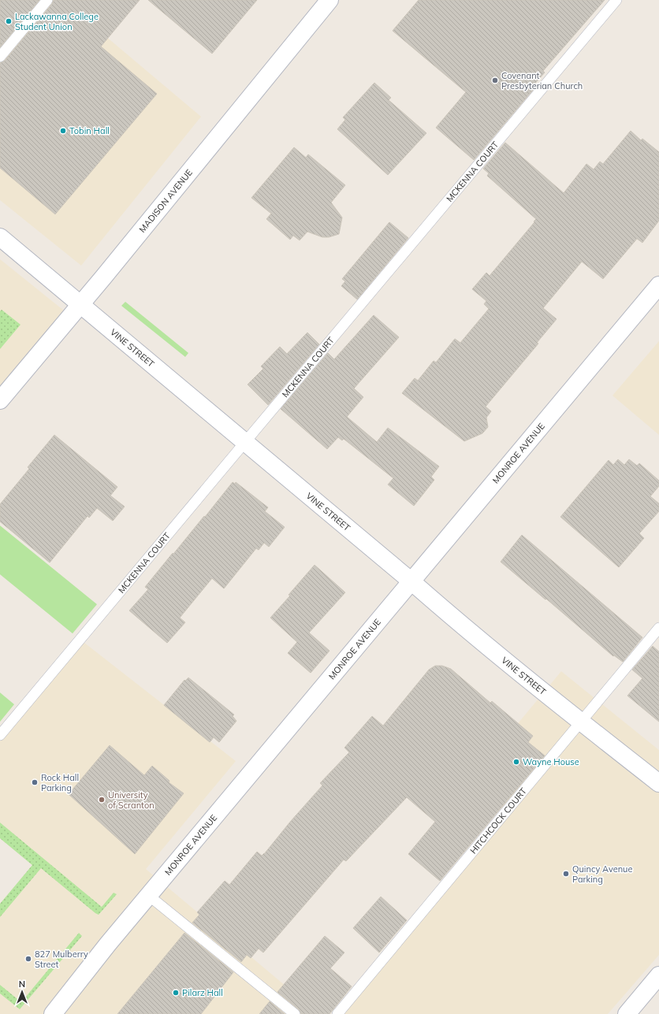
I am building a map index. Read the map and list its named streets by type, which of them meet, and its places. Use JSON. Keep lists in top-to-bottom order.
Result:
{
  "streets": {
    "street": ["MADISON AVENUE", "VINE STREET", "MONROE AVENUE"],
    "lane": ["MCKENNA COURT", "HITCHCOCK COURT"]
  },
  "crossings": [
    ["MCKENNA COURT", "VINE STREET"],
    ["MADISON AVENUE", "VINE STREET"],
    ["VINE STREET", "MONROE AVENUE"],
    ["VINE STREET", "HITCHCOCK COURT"]
  ],
  "places": [
    "Lackawanna College Student Union",
    "Covenant Presbyterian Church",
    "Tobin Hall",
    "Wayne House",
    "Rock Hall Parking",
    "University of Scranton",
    "Quincy Avenue Parking",
    "827 Mulberry Street",
    "Pilarz Hall"
  ],
  "north": "top"
}
